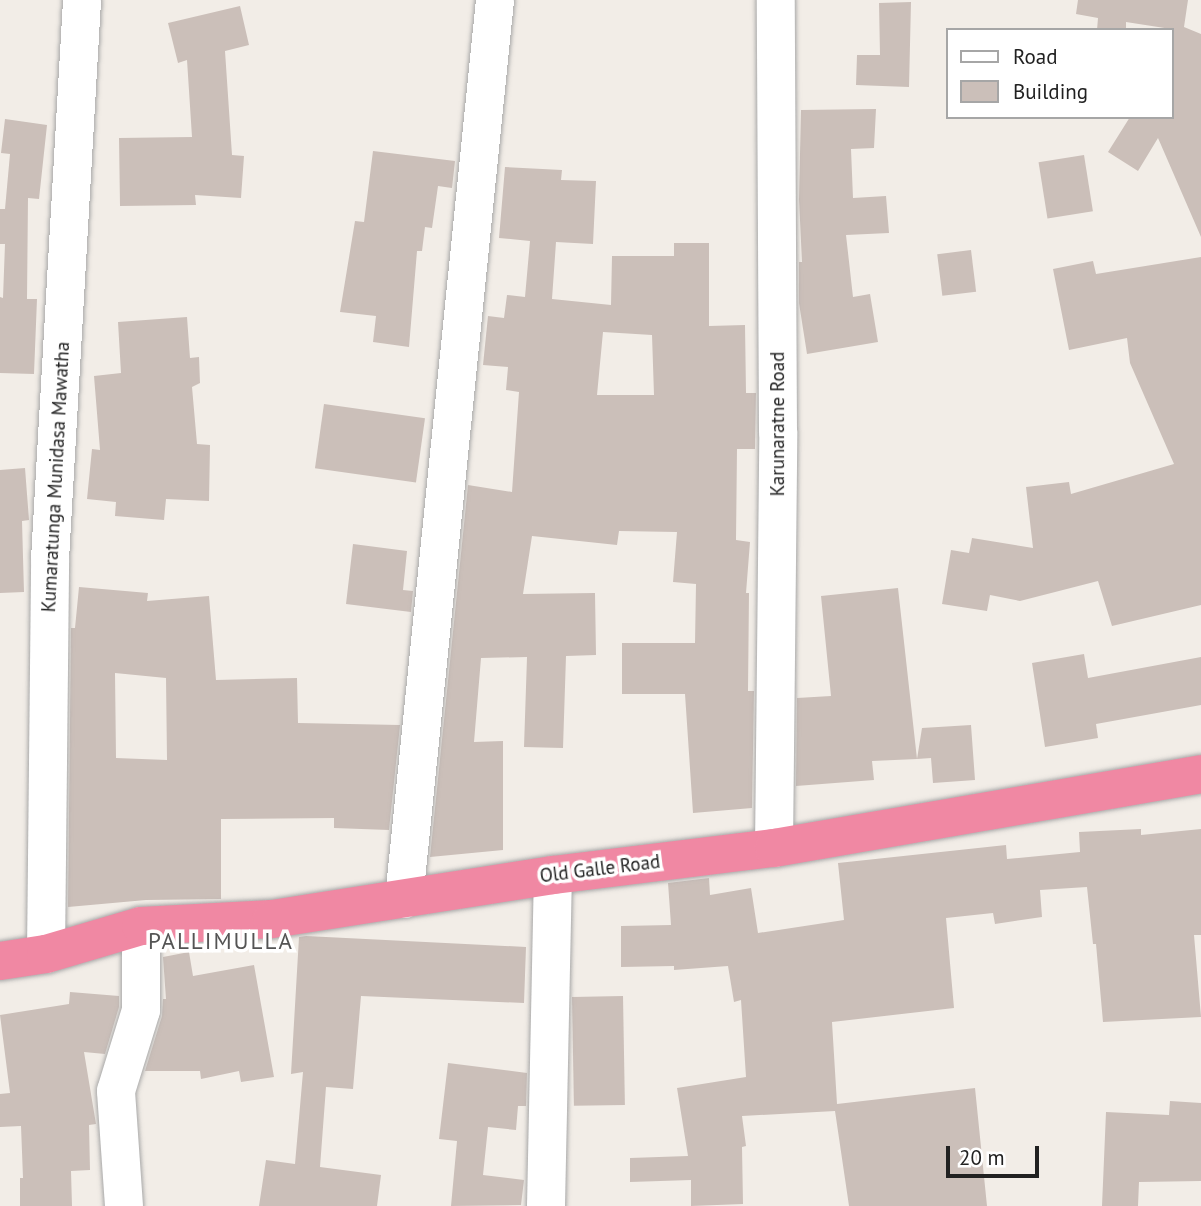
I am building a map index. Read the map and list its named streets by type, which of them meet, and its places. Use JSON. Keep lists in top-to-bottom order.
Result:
{
  "streets": {
    "highway": ["Old Galle Road"],
    "street": ["Karunaratne Road", "Kumaratunga Munidasa Mawatha"]
  },
  "crossings": [
    ["Karunaratne Road", "Old Galle Road"],
    ["Kumaratunga Munidasa Mawatha", "Old Galle Road"]
  ],
  "districts": ["PALLIMULLA"],
  "legend": ["Road", "Building"],
  "scale_bar": "20 m"
}
